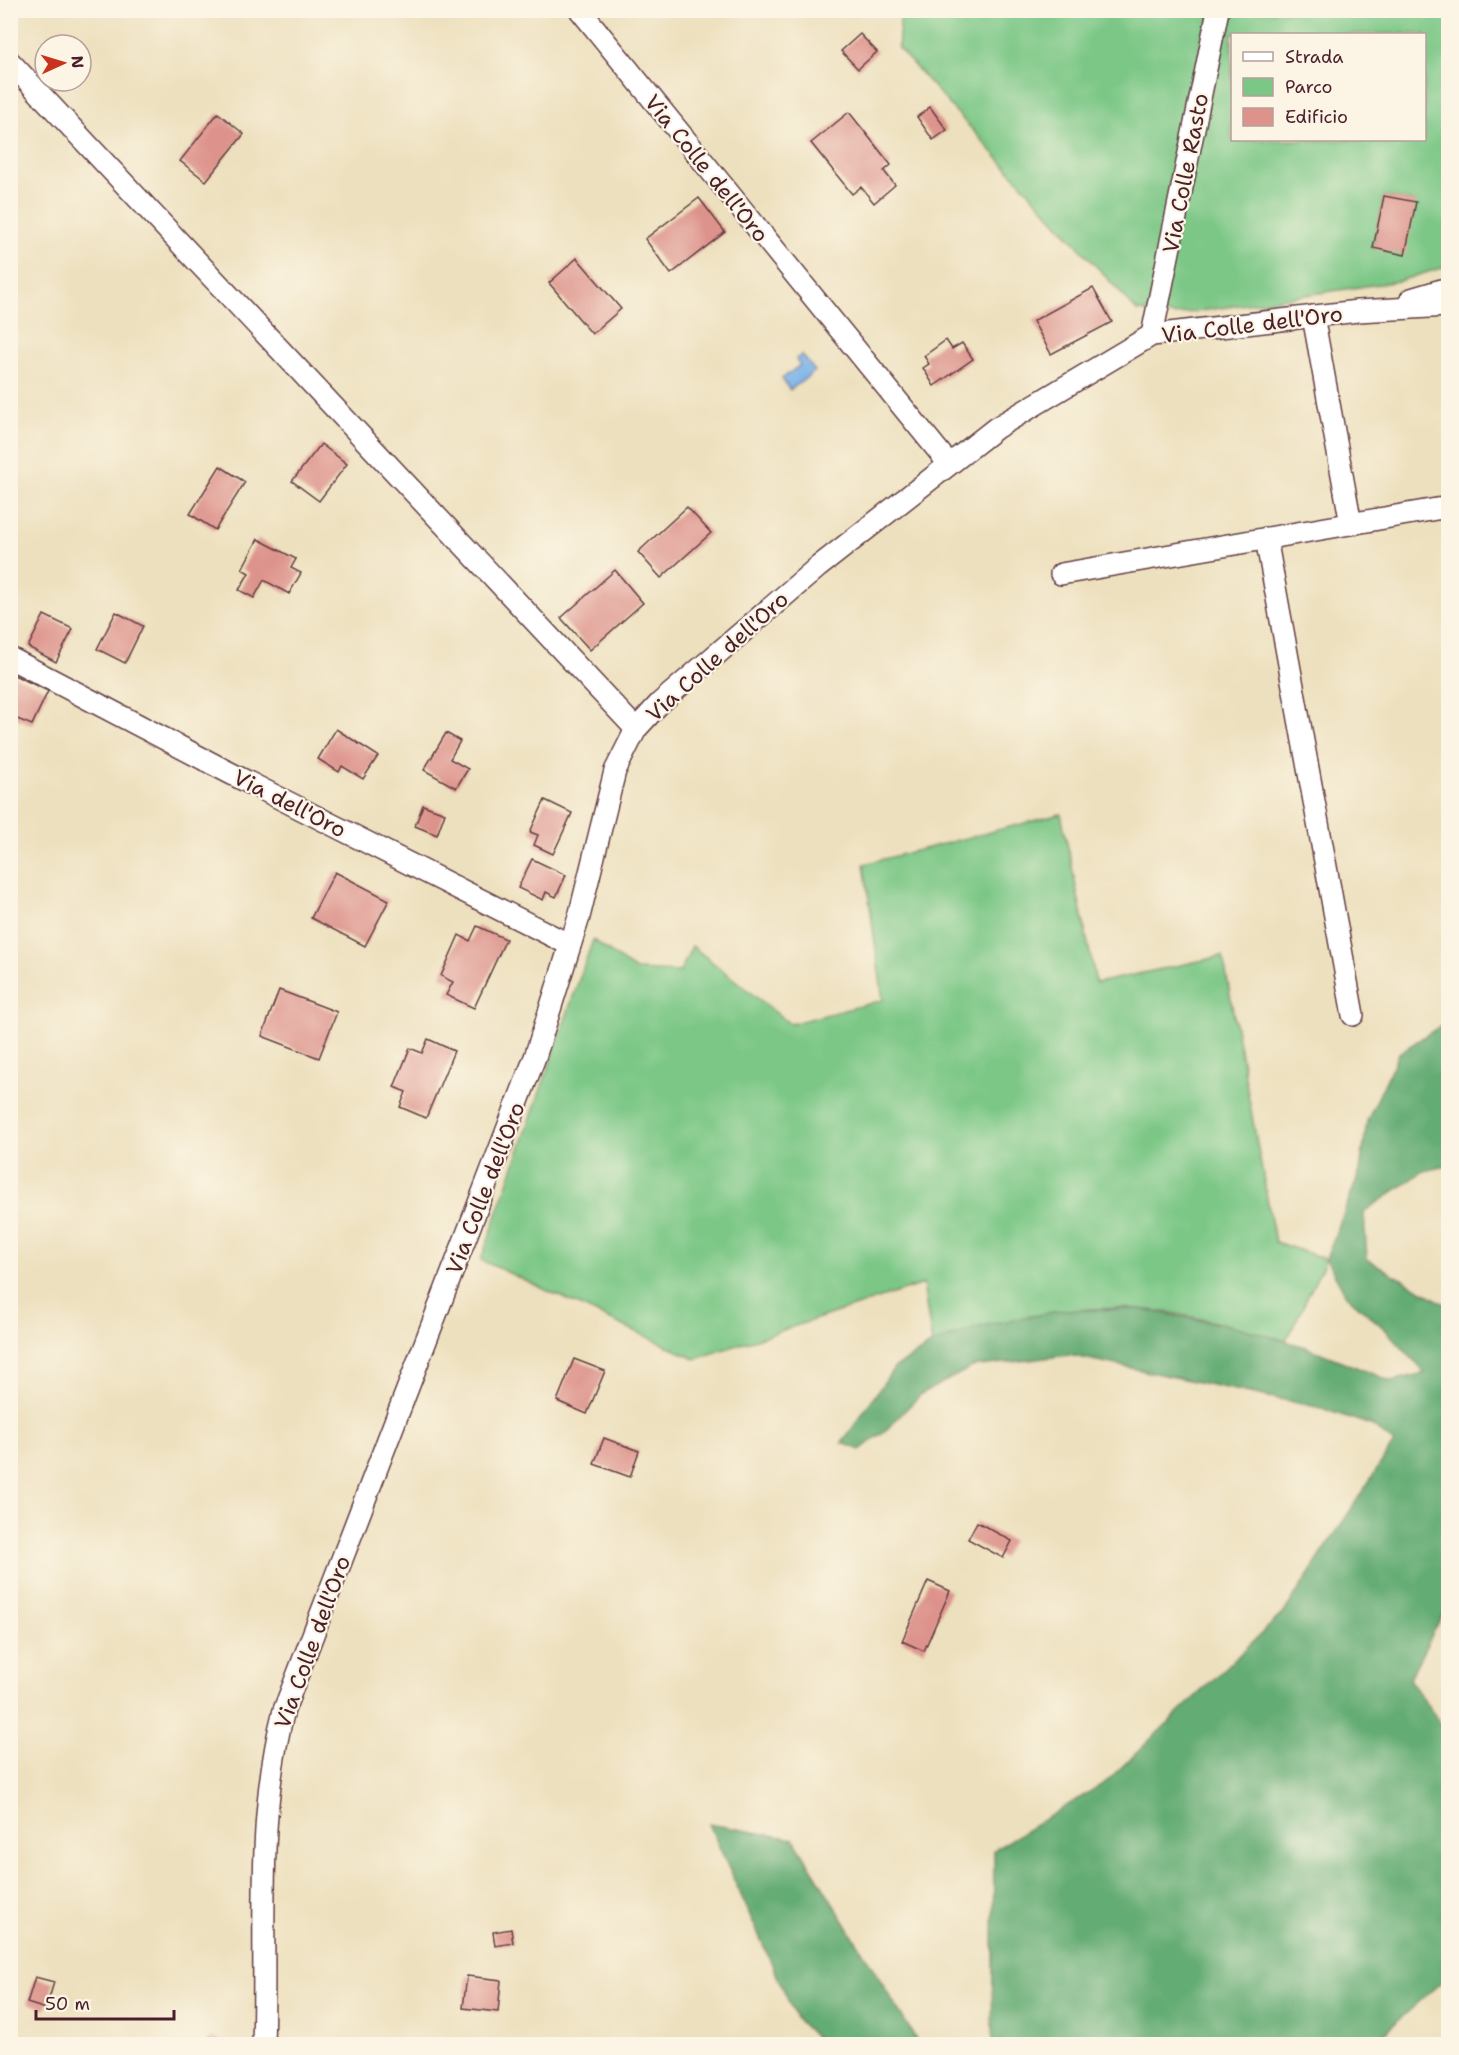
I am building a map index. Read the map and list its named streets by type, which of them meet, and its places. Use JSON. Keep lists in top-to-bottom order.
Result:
{
  "streets": {
    "street": ["Via Colle dell'Oro", "Via Colle Rasto", "Via dell'Oro"]
  },
  "crossings": [
    ["Via Colle dell'Oro", "Via Colle Rasto"],
    ["Via Colle dell'Oro", "Via dell'Oro"]
  ],
  "legend": ["Strada", "Parco", "Edificio"],
  "scale_bar": "50 m",
  "north": "right"
}
